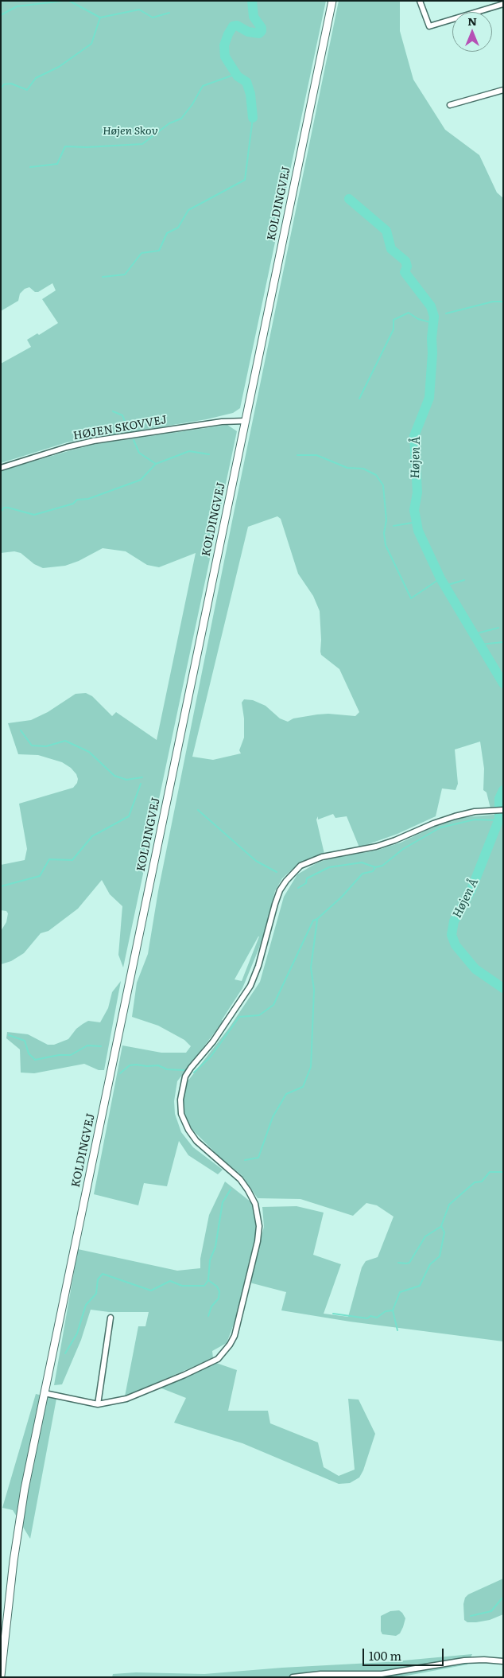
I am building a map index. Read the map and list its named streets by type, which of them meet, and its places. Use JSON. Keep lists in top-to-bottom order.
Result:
{
  "streets": {
    "main road": ["KOLDINGVEJ"],
    "street": ["HØJEN SKOVVEJ"]
  },
  "crossings": [
    ["KOLDINGVEJ", "HØJEN SKOVVEJ"]
  ],
  "water": ["Højen Å"],
  "parks": ["Højen Skov"],
  "scale_bar": "100 m",
  "north": "top"
}
